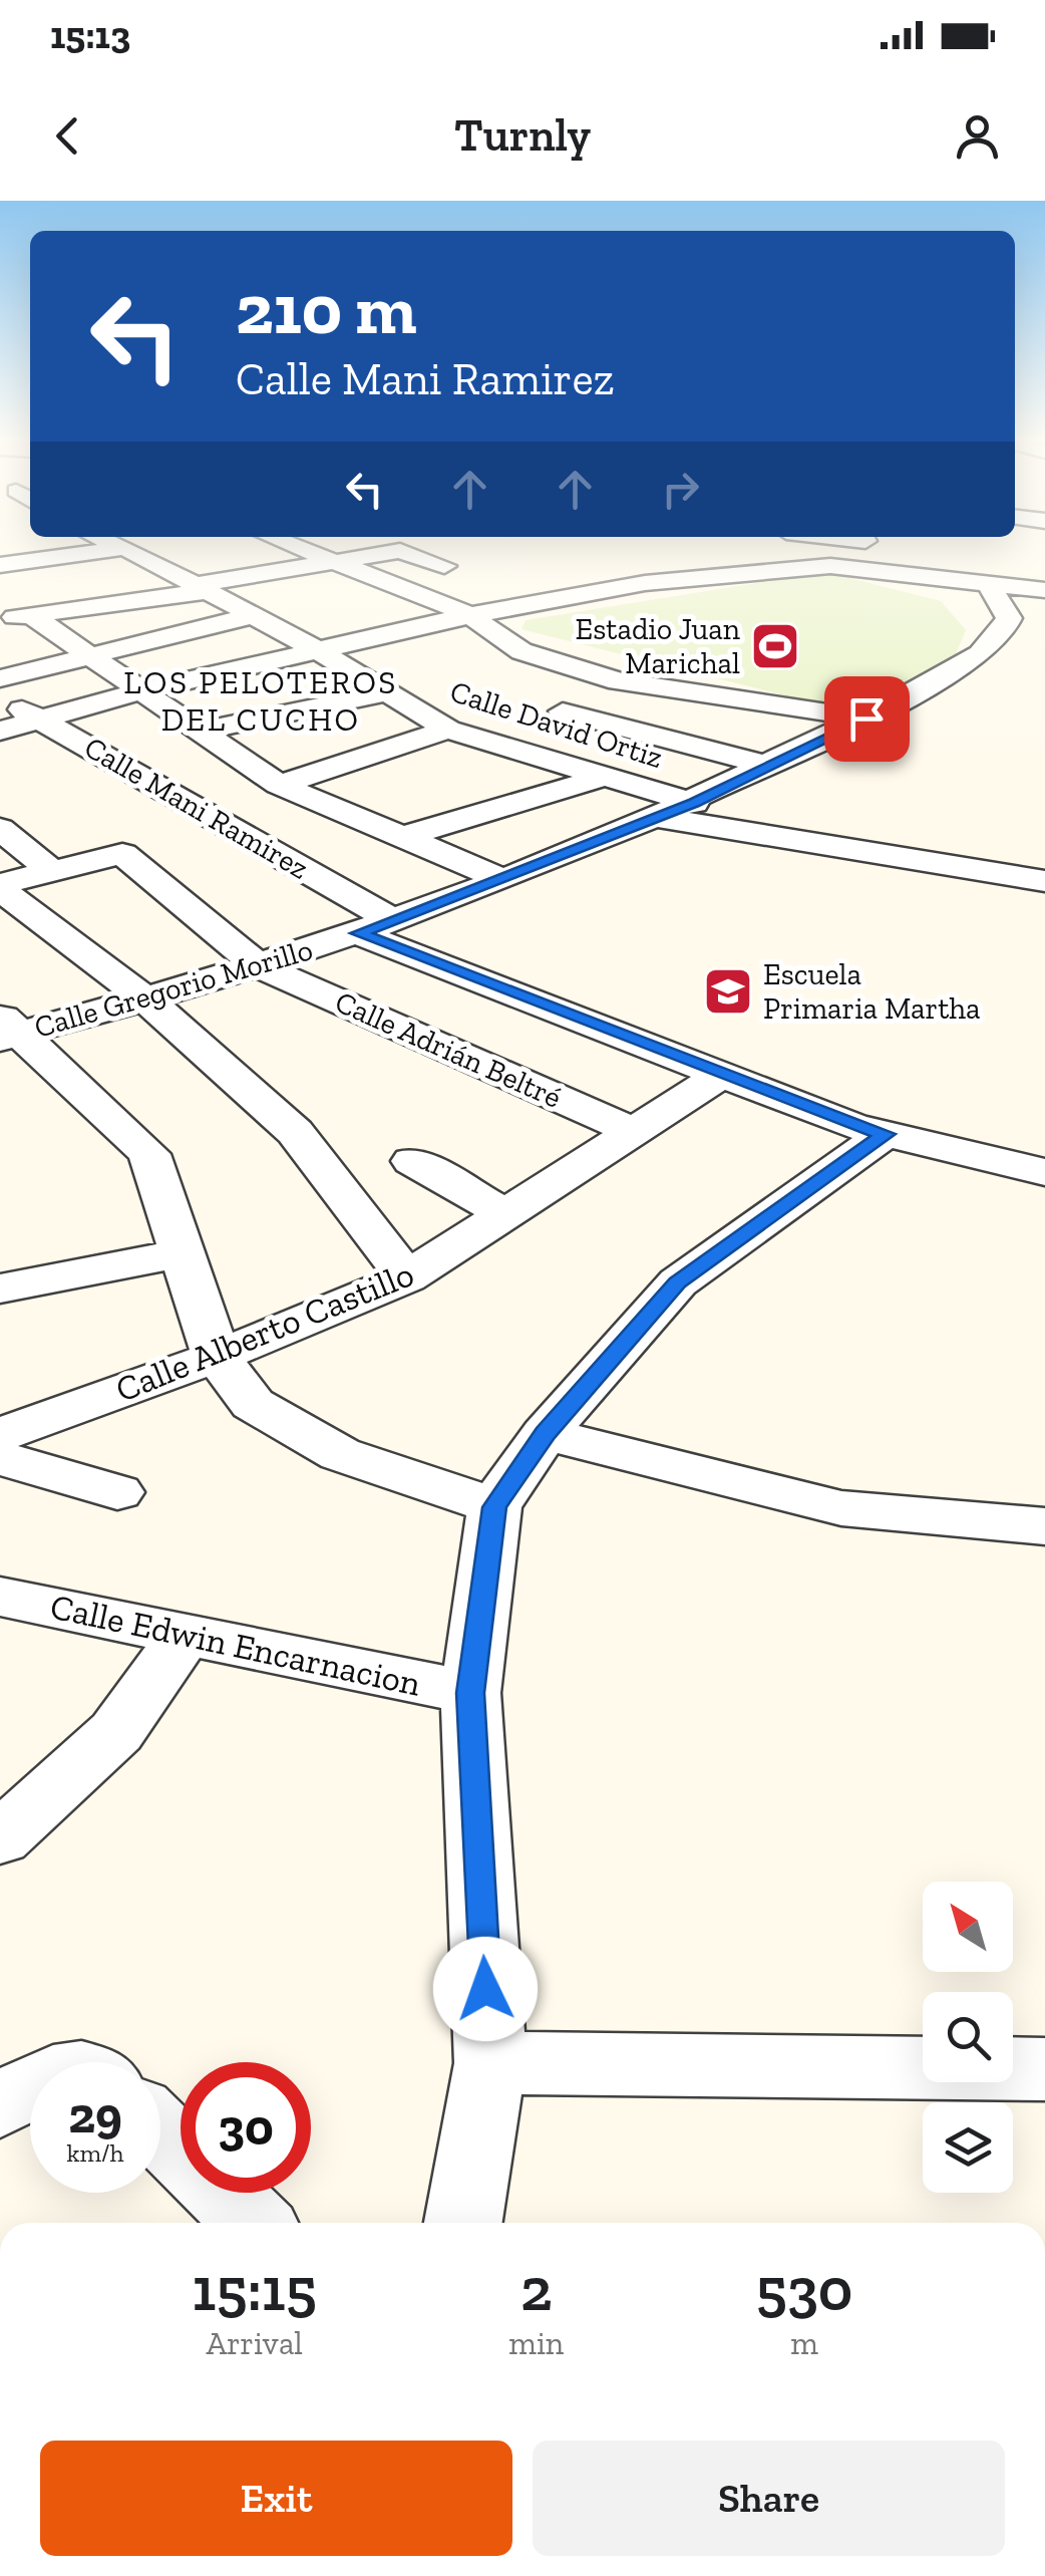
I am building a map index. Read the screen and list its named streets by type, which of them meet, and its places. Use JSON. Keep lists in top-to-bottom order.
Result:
{
  "streets": {
    "street": [
      "Calle David Ortiz",
      "Calle Mani Ramirez",
      "Calle Gregorio Morillo",
      "Calle Adrián Beltré",
      "Calle Alberto Castillo",
      "Calle Edwin Encarnacion"
    ]
  },
  "crossings": [
    ["Calle David Ortiz", "Calle Gregorio Morillo"],
    ["Calle Mani Ramirez", "Calle Gregorio Morillo"],
    ["Calle Mani Ramirez", "Calle Alberto Castillo"],
    ["Calle Gregorio Morillo", "Calle Adrián Beltré"],
    ["Calle Adrián Beltré", "Calle Alberto Castillo"]
  ],
  "districts": ["LOS PELOTEROS DEL CUCHO"],
  "places": {
    "sports": ["Estadio Juan Marichal"],
    "school or university": ["Escuela Primaria Martha"]
  },
  "north": "top left",
  "page": {
    "status": "15:13",
    "header": "Turnly",
    "turn": ["210 m", "Calle Mani Ramirez"],
    "speed": "29 km/h",
    "limit": "30",
    "eta": [
      "15:15",
      "Arrival",
      "2",
      "min",
      "530",
      "m"
    ],
    "buttons": ["Exit", "Share"]
  }
}
